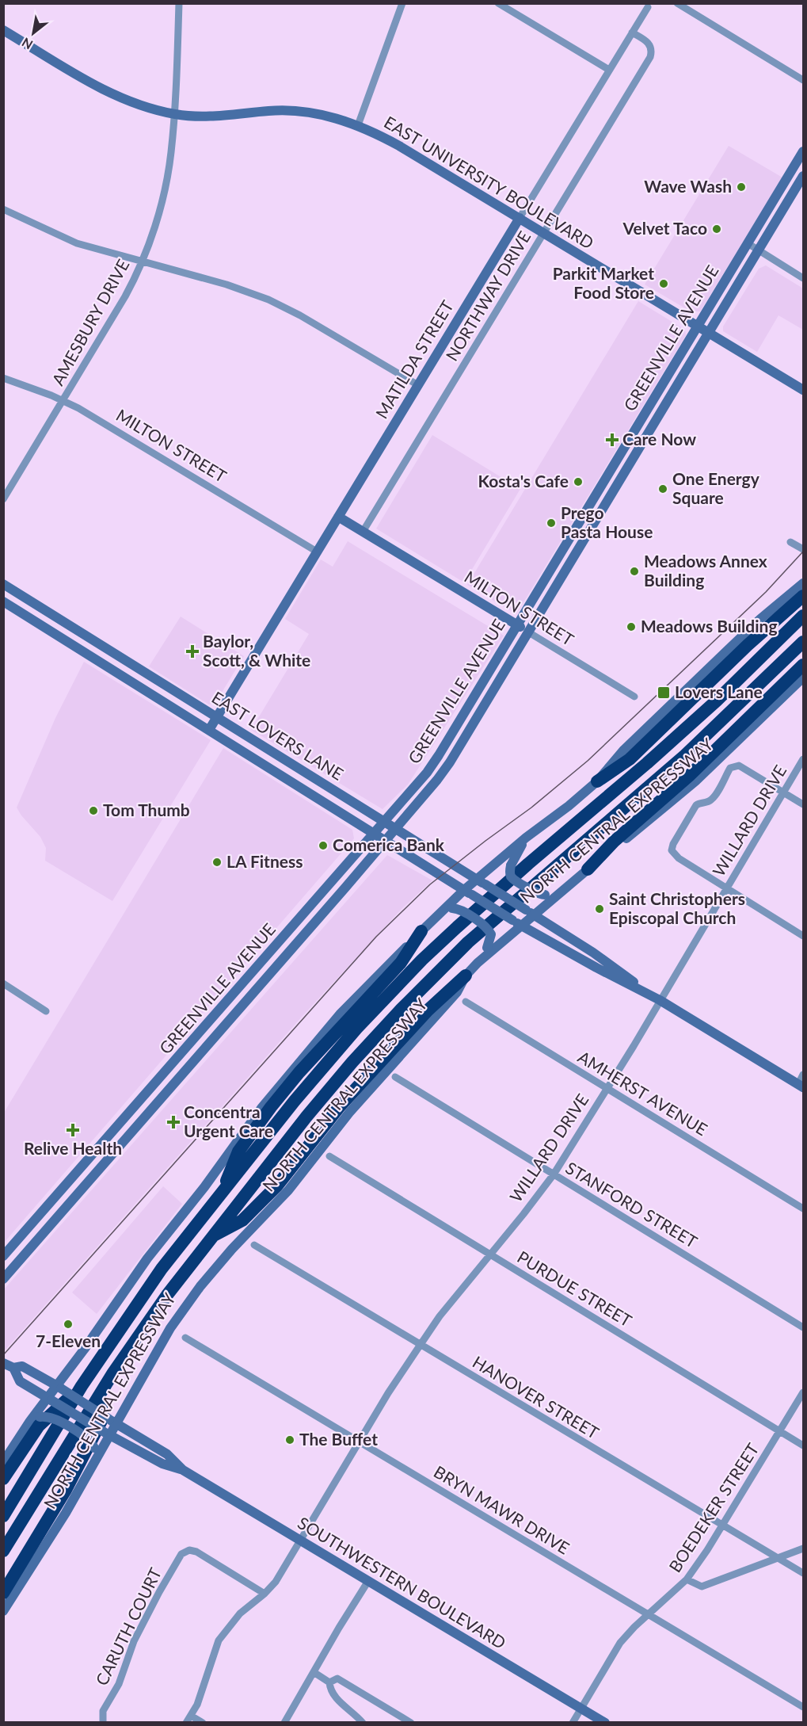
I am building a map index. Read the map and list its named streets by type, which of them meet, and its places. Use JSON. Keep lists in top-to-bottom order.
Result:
{
  "streets": {
    "highway": ["NORTH CENTRAL EXPRESSWAY"],
    "main road": [
      "EAST UNIVERSITY BOULEVARD",
      "GREENVILLE AVENUE",
      "MATILDA STREET",
      "MILTON STREET",
      "EAST LOVERS LANE",
      "SOUTHWESTERN BOULEVARD"
    ],
    "street": [
      "NORTHWAY DRIVE",
      "AMESBURY DRIVE",
      "WILLARD DRIVE",
      "AMHERST AVENUE",
      "STANFORD STREET",
      "PURDUE STREET",
      "HANOVER STREET",
      "BOEDEKER STREET",
      "BRYN MAWR DRIVE",
      "CARUTH COURT"
    ]
  },
  "crossings": [
    ["EAST UNIVERSITY BOULEVARD", "NORTHWAY DRIVE"],
    ["EAST UNIVERSITY BOULEVARD", "AMESBURY DRIVE"],
    ["EAST UNIVERSITY BOULEVARD", "GREENVILLE AVENUE"],
    ["EAST UNIVERSITY BOULEVARD", "MATILDA STREET"],
    ["NORTHWAY DRIVE", "MATILDA STREET"],
    ["NORTHWAY DRIVE", "MILTON STREET"],
    ["AMESBURY DRIVE", "MILTON STREET"],
    ["GREENVILLE AVENUE", "MILTON STREET"],
    ["GREENVILLE AVENUE", "EAST LOVERS LANE"],
    ["MATILDA STREET", "MILTON STREET"],
    ["MATILDA STREET", "EAST LOVERS LANE"],
    ["EAST LOVERS LANE", "NORTH CENTRAL EXPRESSWAY"],
    ["NORTH CENTRAL EXPRESSWAY", "SOUTHWESTERN BOULEVARD"],
    ["WILLARD DRIVE", "AMHERST AVENUE"],
    ["WILLARD DRIVE", "STANFORD STREET"],
    ["WILLARD DRIVE", "PURDUE STREET"],
    ["WILLARD DRIVE", "HANOVER STREET"],
    ["WILLARD DRIVE", "BRYN MAWR DRIVE"],
    ["WILLARD DRIVE", "SOUTHWESTERN BOULEVARD"],
    ["PURDUE STREET", "BOEDEKER STREET"],
    ["HANOVER STREET", "BOEDEKER STREET"],
    ["BOEDEKER STREET", "BRYN MAWR DRIVE"],
    ["BOEDEKER STREET", "SOUTHWESTERN BOULEVARD"]
  ],
  "places": {
    "other": [
      "Wave Wash",
      "Velvet Taco",
      "Parkit Market Food Store",
      "Kosta's Cafe",
      "One Energy Square",
      "Prego Pasta House",
      "Meadows Annex Building",
      "Meadows Building",
      "Tom Thumb",
      "Comerica Bank",
      "LA Fitness",
      "Saint Christophers Episcopal Church",
      "7-Eleven",
      "The Buffet"
    ],
    "health": [
      "Care Now",
      "Baylor, Scott, & White",
      "Concentra Urgent Care",
      "Relive Health"
    ],
    "transit": ["Lovers Lane"]
  },
  "north": "bottom left"
}
